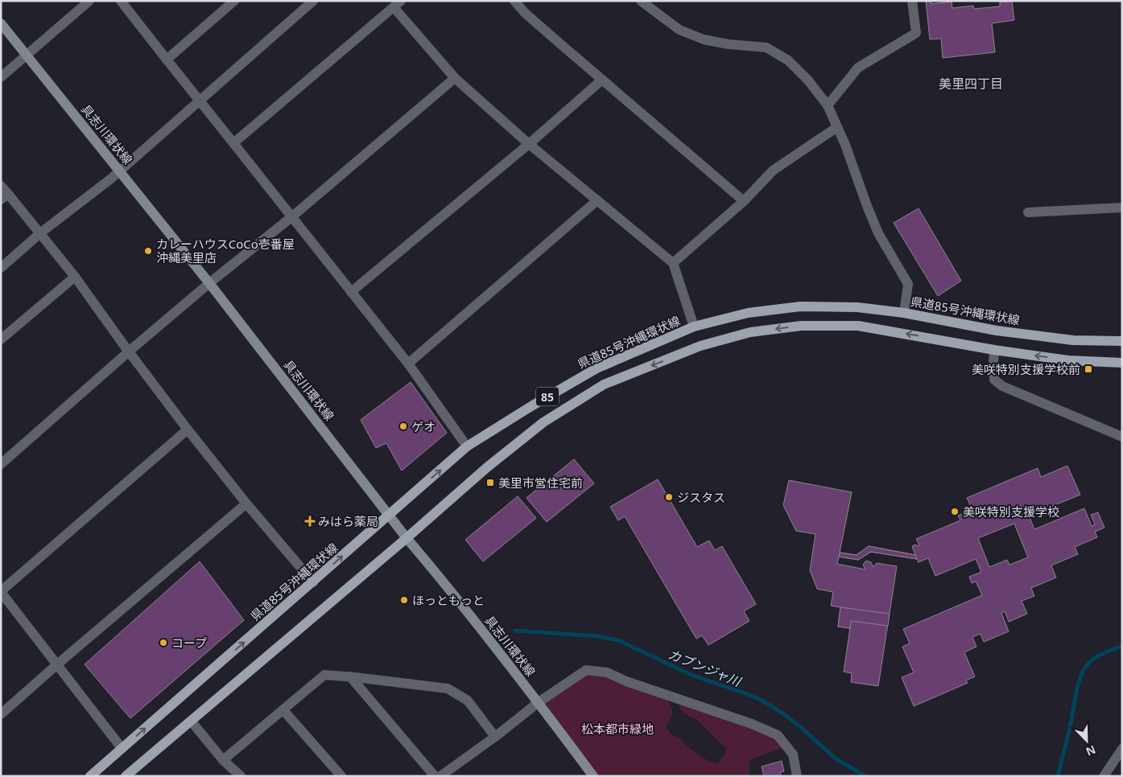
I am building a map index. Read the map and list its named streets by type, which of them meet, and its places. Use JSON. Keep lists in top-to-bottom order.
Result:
{
  "streets": {
    "main road": ["具志川環状線", "県道85号沖縄環状線", "85"]
  },
  "crossings": [
    ["具志川環状線", "県道85号沖縄環状線"],
    ["具志川環状線", "85"]
  ],
  "districts": ["美里四丁目"],
  "water": ["カブンジャ川"],
  "parks": ["松本都市緑地"],
  "places": {
    "other": [
      "カレーハウスCoCo壱番屋 沖縄美里店",
      "ゲオ",
      "ジスタス",
      "美咲特別支援学校",
      "ほっともっと",
      "コープ"
    ],
    "transit": ["美咲特別支援学校前", "美里市営住宅前"],
    "health": ["みはら薬局"]
  },
  "north": "bottom right"
}
